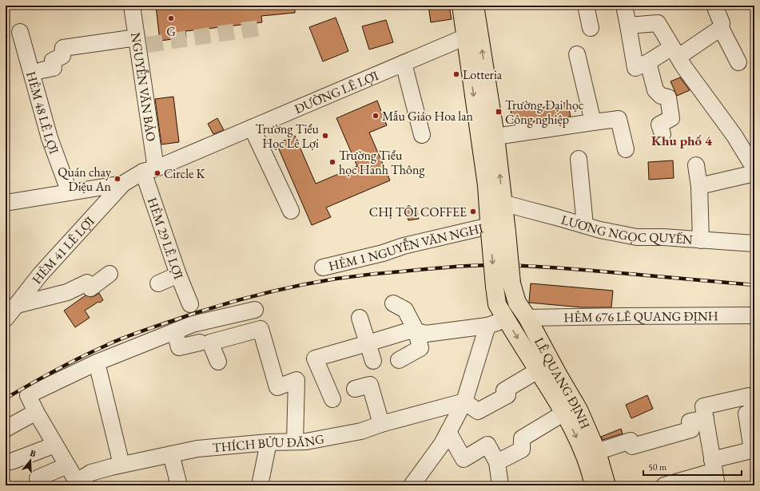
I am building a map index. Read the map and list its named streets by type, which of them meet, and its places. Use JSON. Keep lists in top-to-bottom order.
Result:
{
  "streets": {
    "main road": ["LÊ QUANG ĐỊNH"],
    "street": [
      "NGUYỄN VĂN BẢO",
      "ĐƯỜNG LÊ LỢI",
      "HẺM 48 LÊ LỢI",
      "LƯƠNG NGỌC QUYẾN",
      "HẺM 29 LÊ LỢI",
      "HẺM 1 NGUYỄN VĂN NGHI",
      "HẺM 41 LÊ LỢI",
      "HẺM 676 LÊ QUANG ĐỊNH",
      "THÍCH BỬU ĐĂNG"
    ]
  },
  "crossings": [
    ["NGUYỄN VĂN BẢO", "ĐƯỜNG LÊ LỢI"],
    ["NGUYỄN VĂN BẢO", "HẺM 29 LÊ LỢI"],
    ["ĐƯỜNG LÊ LỢI", "HẺM 48 LÊ LỢI"],
    ["ĐƯỜNG LÊ LỢI", "HẺM 29 LÊ LỢI"],
    ["ĐƯỜNG LÊ LỢI", "HẺM 41 LÊ LỢI"],
    ["ĐƯỜNG LÊ LỢI", "LÊ QUANG ĐỊNH"],
    ["LƯƠNG NGỌC QUYẾN", "LÊ QUANG ĐỊNH"],
    ["HẺM 1 NGUYỄN VĂN NGHI", "LÊ QUANG ĐỊNH"],
    ["HẺM 676 LÊ QUANG ĐỊNH", "LÊ QUANG ĐỊNH"]
  ],
  "districts": ["Khu phố 4"],
  "places": {
    "other": [
      "G",
      "Lotteria",
      "Mẫu Giáo Hoa lan",
      "Trường Tiểu Học Lê Lợi",
      "Trường Tiểu học Hanh Thông",
      "Circle K",
      "Quán chay Diệu An",
      "CHỊ TÔI COFFEE"
    ],
    "transit": ["Trường Đại học Công nghiệp"]
  },
  "scale_bar": "50 m",
  "north": "top"
}
